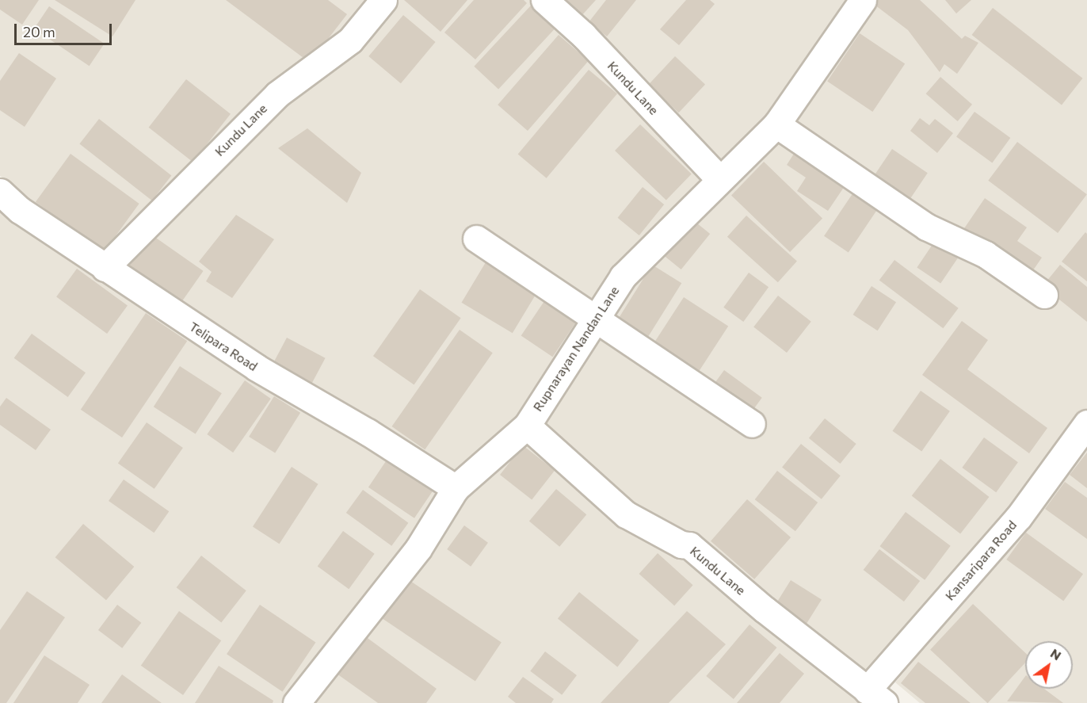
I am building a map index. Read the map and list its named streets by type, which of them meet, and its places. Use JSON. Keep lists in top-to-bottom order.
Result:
{
  "streets": {
    "street": [
      "Kundu Lane",
      "Telipara Road",
      "Rupnarayan Nandan Lane",
      "Kansaripara Road"
    ]
  },
  "crossings": [
    ["Kundu Lane", "Telipara Road"],
    ["Kundu Lane", "Rupnarayan Nandan Lane"],
    ["Kundu Lane", "Kansaripara Road"],
    ["Telipara Road", "Rupnarayan Nandan Lane"]
  ],
  "scale_bar": "20 m",
  "north": "top right"
}
